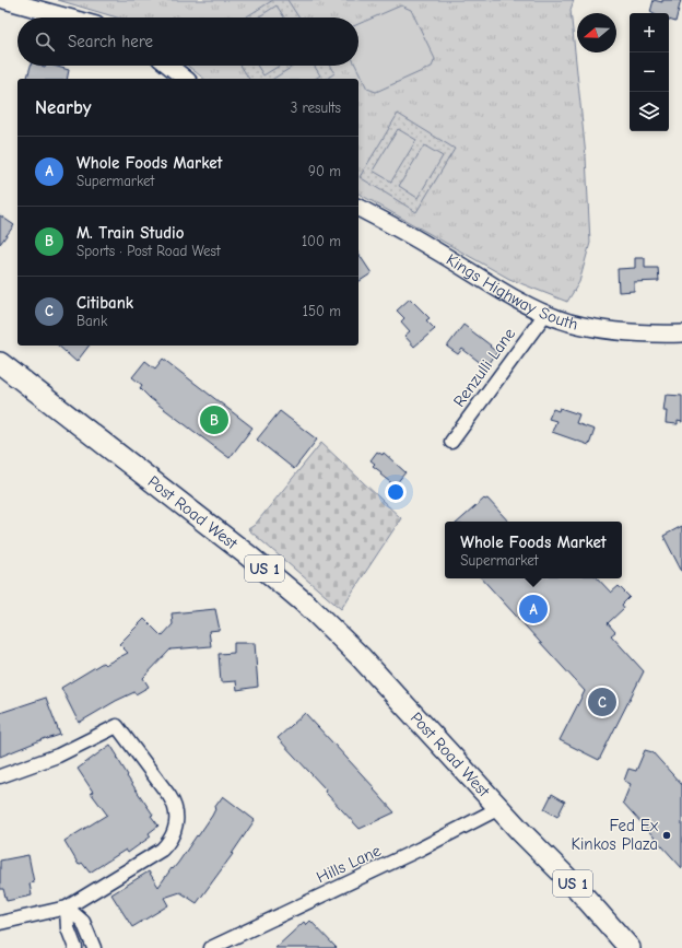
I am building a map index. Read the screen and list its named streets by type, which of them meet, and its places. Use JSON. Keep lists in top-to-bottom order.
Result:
{
  "streets": {
    "main road": ["Post Road West", "US 1"],
    "street": ["Kings Highway South", "Renzulli Lane", "Hills Lane"]
  },
  "crossings": [
    ["Kings Highway South", "Renzulli Lane"],
    ["Post Road West", "US 1"],
    ["Post Road West", "Hills Lane"],
    ["US 1", "Hills Lane"]
  ],
  "places": ["Fed Ex Kinkos Plaza"],
  "north": "left",
  "page": {
    "map_buttons": ["+", "−"],
    "search": "Search here",
    "heading": ["Nearby", "3 results"],
    "list": [
      {
        "mark": "A",
        "name": "Whole Foods Market",
        "note": "Supermarket",
        "value": "90 m"
      },
      {
        "mark": "B",
        "name": "M. Train Studio",
        "note": "Sports · Post Road West",
        "value": "100 m"
      },
      {
        "mark": "C",
        "name": "Citibank",
        "note": "Bank",
        "value": "150 m"
      }
    ],
    "pins": ["B", "A", "C"],
    "popup": ["Whole Foods Market", "Supermarket"]
  }
}
